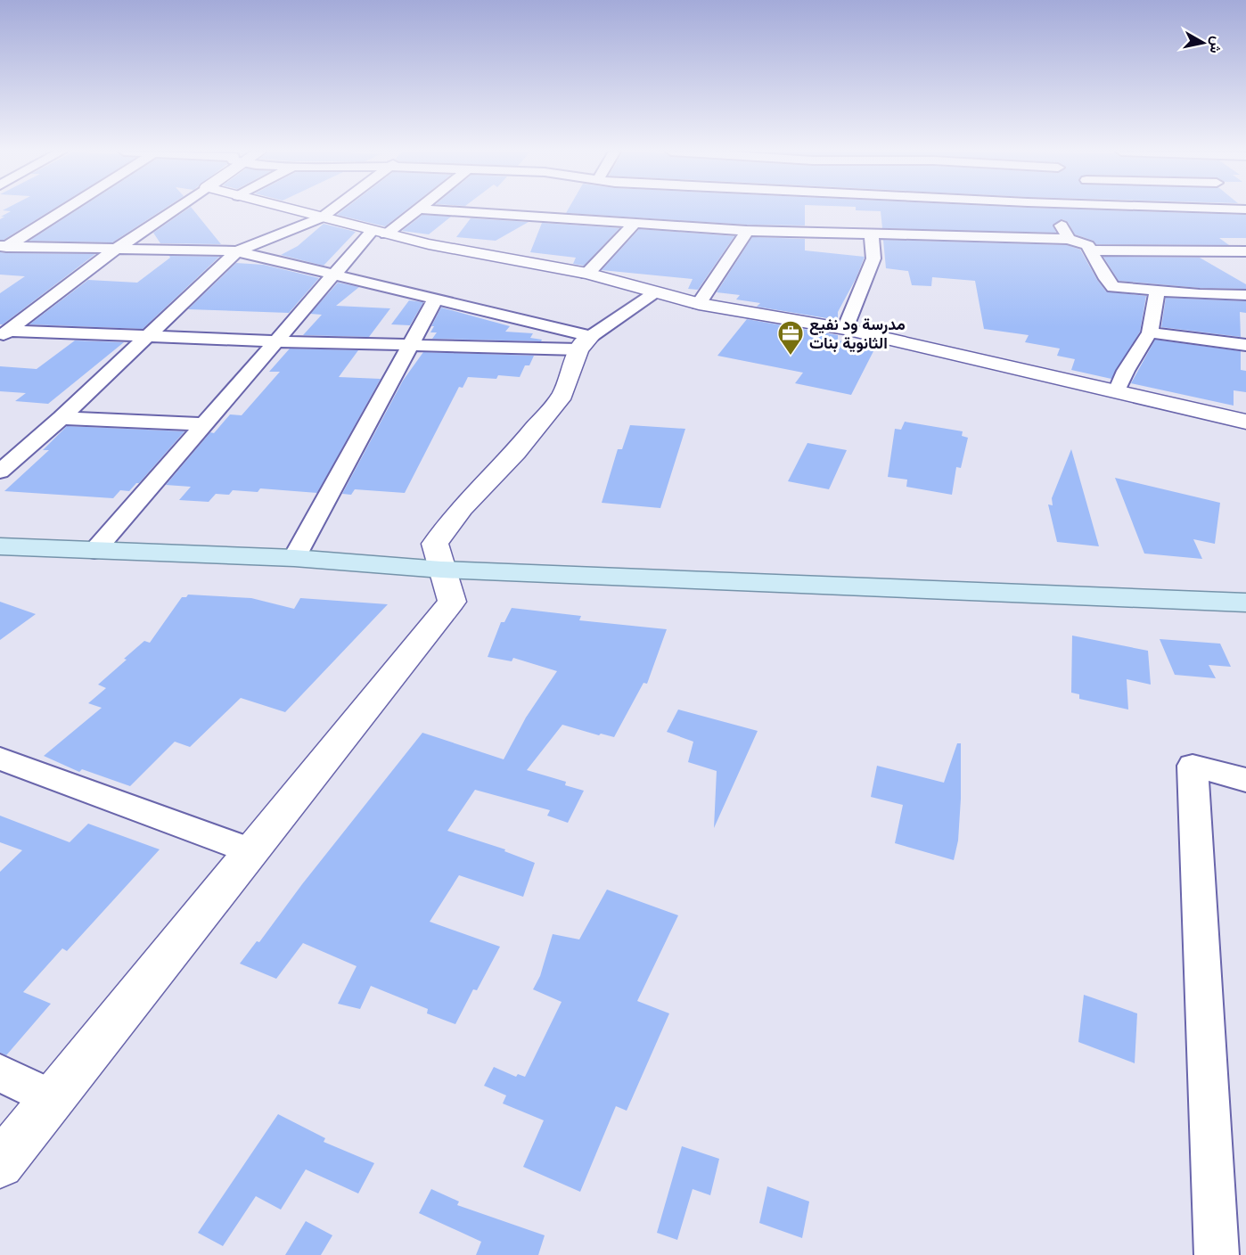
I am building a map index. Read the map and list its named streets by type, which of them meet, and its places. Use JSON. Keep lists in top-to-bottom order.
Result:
{
  "places": {
    "office": ["مدرسة ود نفيع الثانوية بنات"]
  },
  "north": "right"
}
